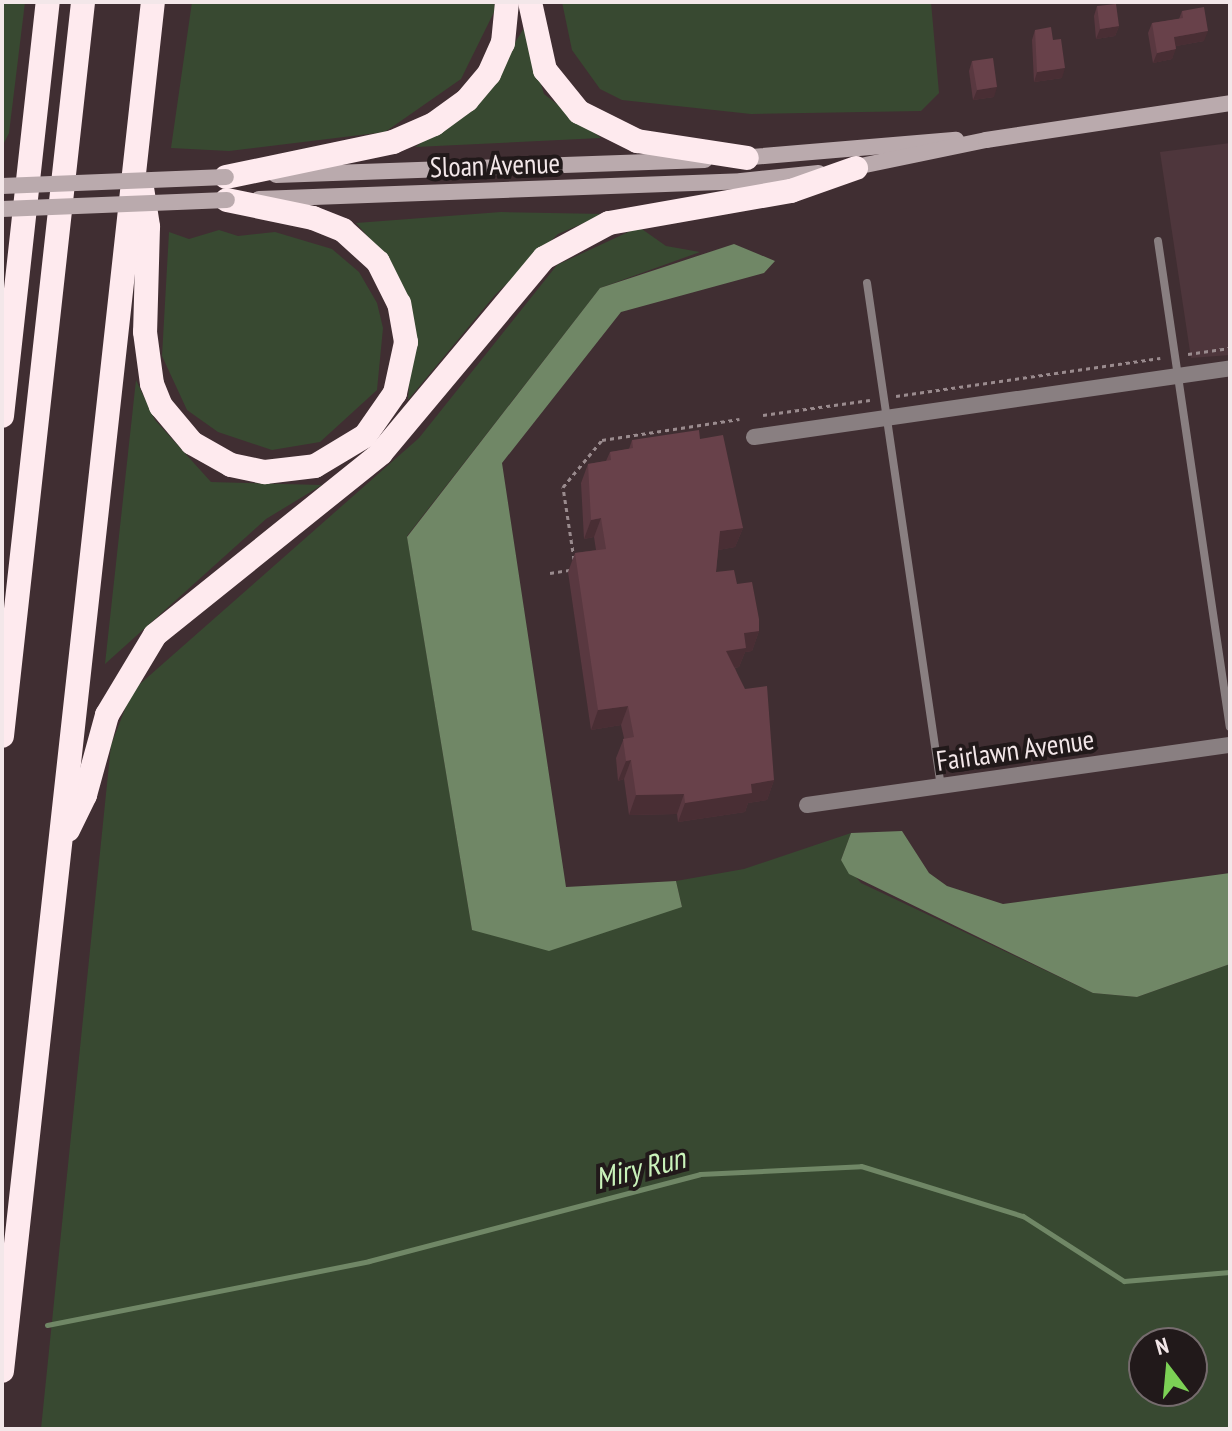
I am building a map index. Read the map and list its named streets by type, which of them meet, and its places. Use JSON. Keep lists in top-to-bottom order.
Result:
{
  "streets": {
    "main road": ["Sloan Avenue"],
    "street": ["Fairlawn Avenue"]
  },
  "water": ["Miry Run"],
  "north": "top"
}
